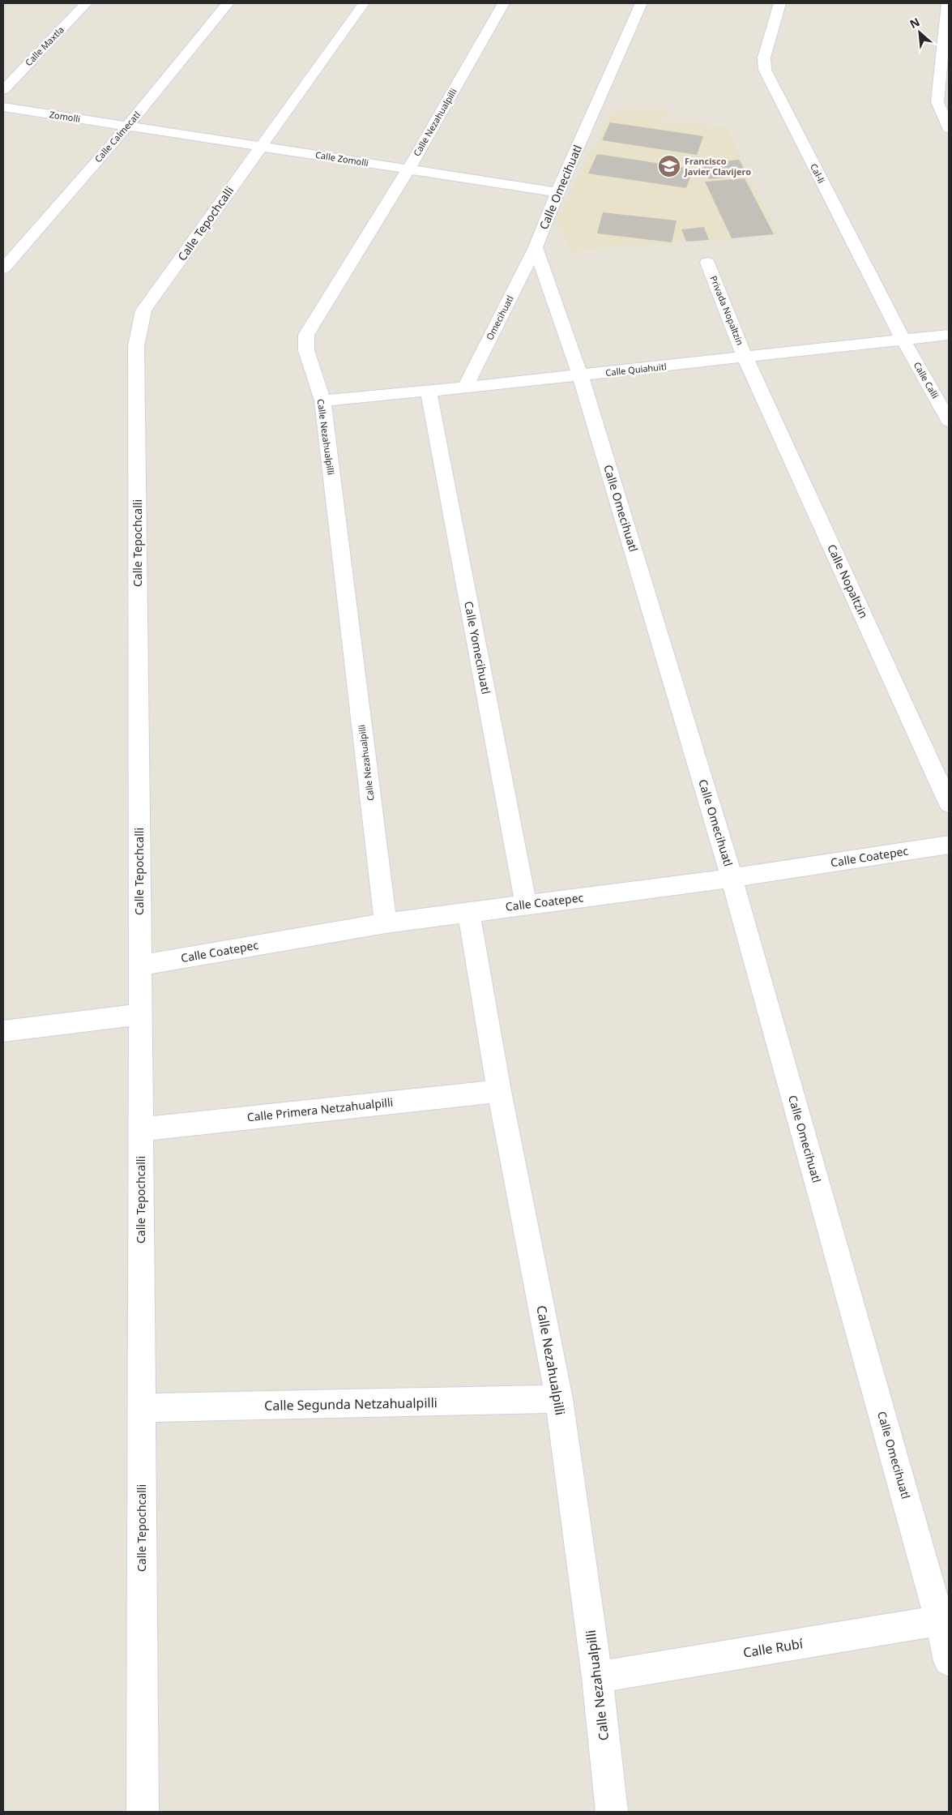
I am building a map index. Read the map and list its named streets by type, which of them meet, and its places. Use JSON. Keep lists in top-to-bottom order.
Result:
{
  "streets": {
    "street": [
      "Calle Maxtla",
      "Zomolli",
      "Calle Nezahualpilli",
      "Calle Calmecatl",
      "Calle Zomolli",
      "Cal-li",
      "Calle Omecihuatl",
      "Calle Tepochcalli",
      "Privada Nopaltzin",
      "Omecihuatl",
      "Calle Quiahuitl",
      "Calle Calli",
      "Calle Nopaltzin",
      "Calle Yomecihuatl",
      "Calle Coatepec",
      "Calle Primera Netzahualpilli",
      "Calle Segunda Netzahualpilli",
      "Calle Rubí"
    ]
  },
  "crossings": [
    ["Zomolli", "Calle Calmecatl"],
    ["Zomolli", "Calle Zomolli"],
    ["Calle Nezahualpilli", "Calle Zomolli"],
    ["Calle Nezahualpilli", "Calle Quiahuitl"],
    ["Calle Nezahualpilli", "Calle Coatepec"],
    ["Calle Nezahualpilli", "Calle Primera Netzahualpilli"],
    ["Calle Nezahualpilli", "Calle Segunda Netzahualpilli"],
    ["Calle Nezahualpilli", "Calle Rubí"],
    ["Calle Calmecatl", "Calle Zomolli"],
    ["Calle Zomolli", "Calle Omecihuatl"],
    ["Calle Zomolli", "Calle Tepochcalli"],
    ["Cal-li", "Calle Quiahuitl"],
    ["Cal-li", "Calle Calli"],
    ["Calle Omecihuatl", "Omecihuatl"],
    ["Calle Omecihuatl", "Calle Quiahuitl"],
    ["Calle Omecihuatl", "Calle Coatepec"],
    ["Calle Omecihuatl", "Calle Rubí"],
    ["Calle Tepochcalli", "Calle Coatepec"],
    ["Calle Tepochcalli", "Calle Primera Netzahualpilli"],
    ["Calle Tepochcalli", "Calle Segunda Netzahualpilli"],
    ["Privada Nopaltzin", "Calle Quiahuitl"],
    ["Privada Nopaltzin", "Calle Nopaltzin"],
    ["Omecihuatl", "Calle Quiahuitl"],
    ["Calle Quiahuitl", "Calle Calli"],
    ["Calle Quiahuitl", "Calle Nopaltzin"],
    ["Calle Quiahuitl", "Calle Yomecihuatl"],
    ["Calle Yomecihuatl", "Calle Coatepec"]
  ],
  "places": {
    "school or university": ["Francisco Javier Clavijero"]
  },
  "north": "top left"
}
